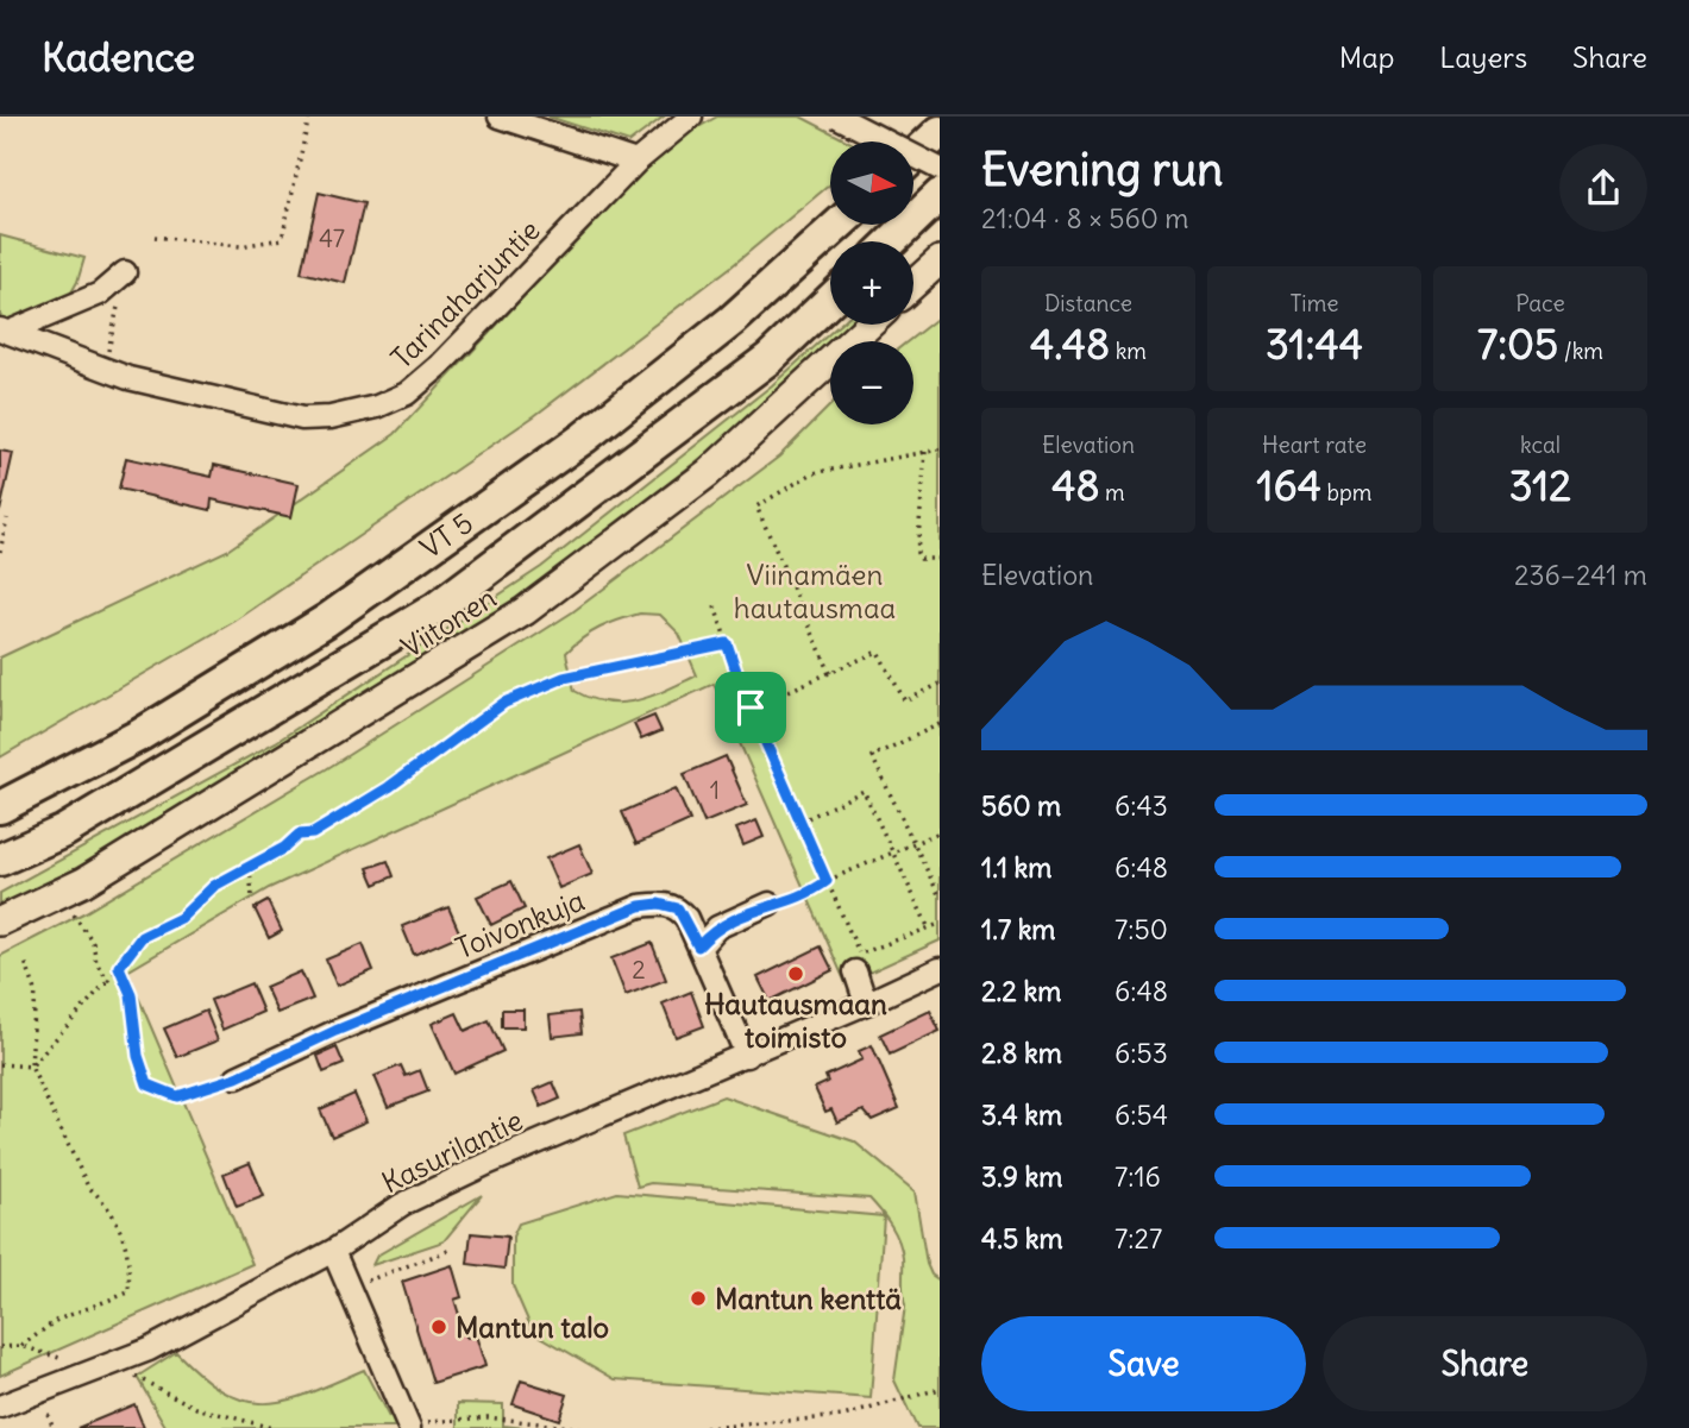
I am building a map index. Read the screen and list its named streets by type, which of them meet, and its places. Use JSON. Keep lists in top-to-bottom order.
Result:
{
  "streets": {
    "highway": ["VT 5"],
    "main road": ["Viitonen"],
    "street": ["Tarinaharjuntie", "Toivonkuja", "Kasurilantie"]
  },
  "crossings": [
    ["Toivonkuja", "Kasurilantie"]
  ],
  "parks": ["Viinamäen hautausmaa"],
  "places": ["Hautausmaan toimisto", "Mantun kenttä", "Mantun talo"],
  "house_numbers": ["47", "1", "2"],
  "north": "right",
  "page": {
    "header": "Kadence",
    "nav": ["Map", "Layers", "Share"],
    "heading": ["Evening run", "21:04 · 8 × 560 m"],
    "map_buttons": ["+", "−"],
    "stats": [
      ["Distance", "4.48 km"],
      ["Time", "31:44"],
      ["Pace", "7:05 /km"],
      ["Elevation", "48 m"],
      ["Heart rate", "164 bpm"],
      ["kcal", "312"]
    ],
    "chart": ["Elevation", "236–241 m"],
    "list": [
      {
        "name": "560 m",
        "note": "6:43"
      },
      {
        "name": "1.1 km",
        "note": "6:48"
      },
      {
        "name": "1.7 km",
        "note": "7:50"
      },
      {
        "name": "2.2 km",
        "note": "6:48"
      },
      {
        "name": "2.8 km",
        "note": "6:53"
      },
      {
        "name": "3.4 km",
        "note": "6:54"
      },
      {
        "name": "3.9 km",
        "note": "7:16"
      },
      {
        "name": "4.5 km",
        "note": "7:27"
      }
    ],
    "buttons": ["Save", "Share"]
  }
}
